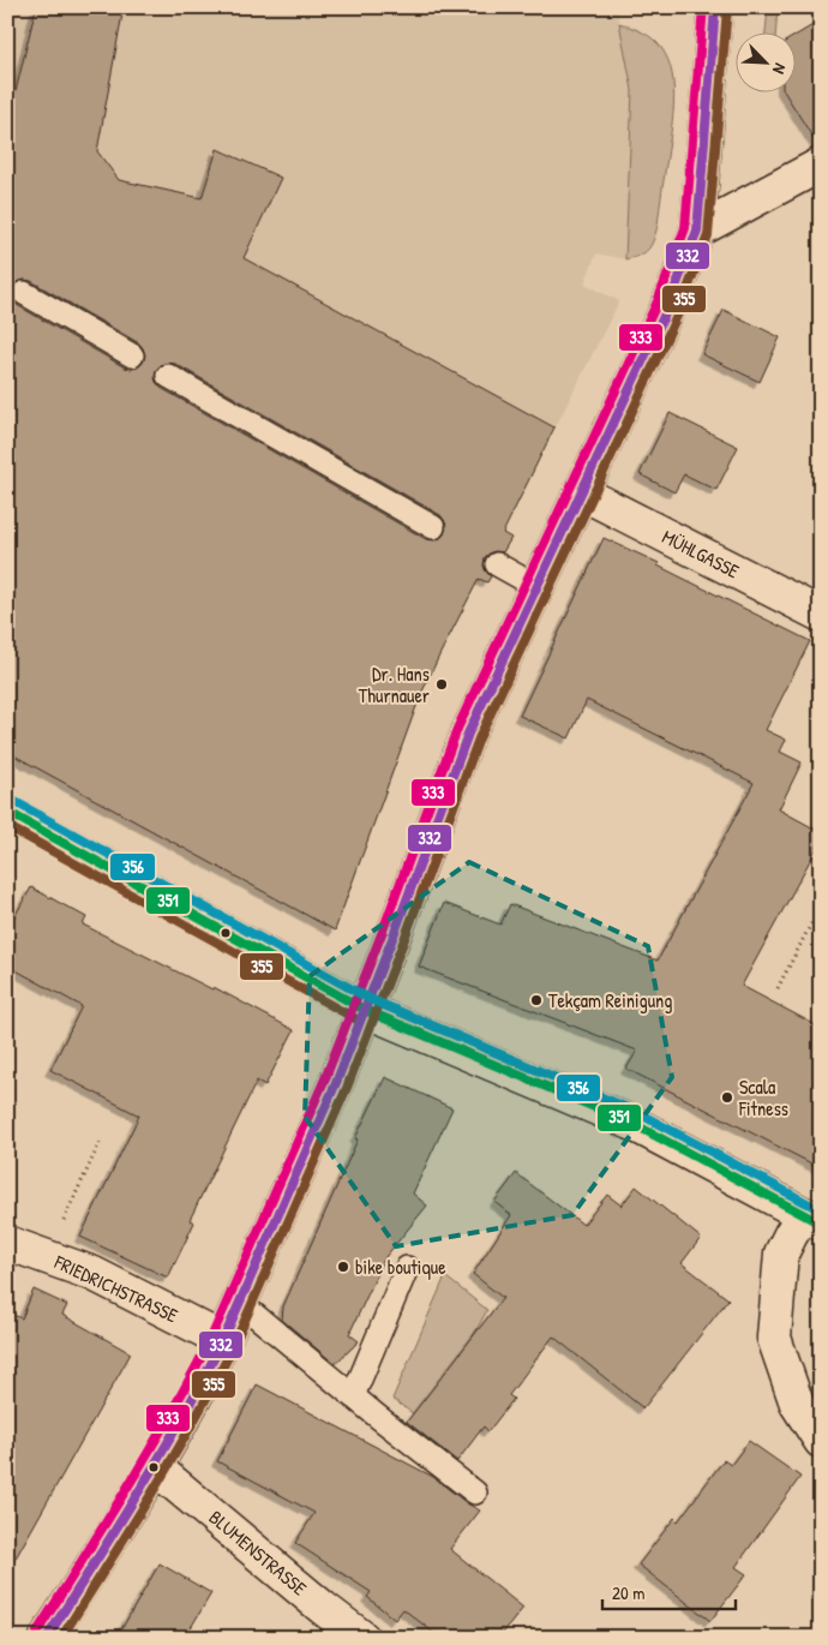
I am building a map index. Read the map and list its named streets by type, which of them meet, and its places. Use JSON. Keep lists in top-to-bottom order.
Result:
{
  "streets": {
    "main road": ["MÜHLGASSE", "FRIEDRICHSTRASSE", "BLUMENSTRASSE"]
  },
  "places": [
    "Dr. Hans Thurnauer",
    "Tekçam Reinigung",
    "Scala Fitness",
    "bike boutique"
  ],
  "lines": [
    "transit line 332",
    "transit line 333",
    "transit line 355",
    "transit line 356",
    "transit line 351"
  ],
  "scale_bar": "20 m",
  "north": "bottom right"
}
